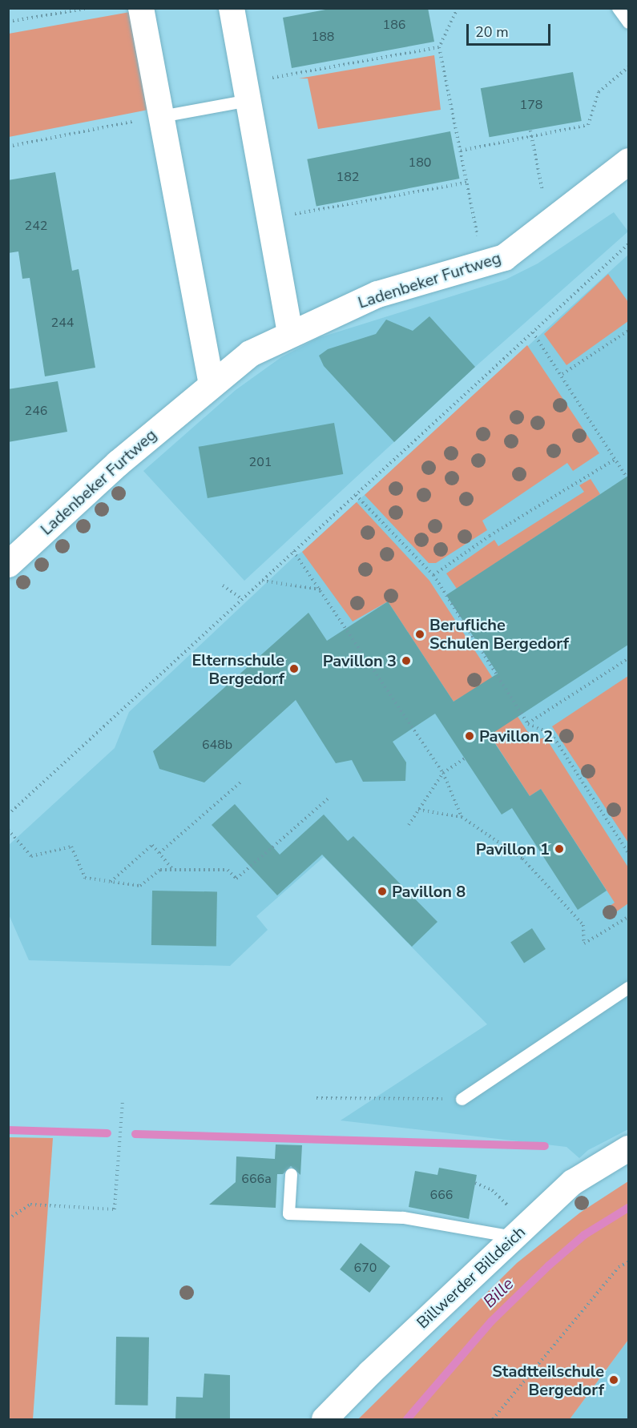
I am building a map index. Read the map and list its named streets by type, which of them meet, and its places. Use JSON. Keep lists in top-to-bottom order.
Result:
{
  "streets": {
    "street": ["Ladenbeker Furtweg", "Billwerder Billdeich"]
  },
  "water": ["Bille"],
  "places": [
    "Berufliche Schulen Bergedorf",
    "Pavillon 3",
    "Elternschule Bergedorf",
    "Pavillon 2",
    "Pavillon 1",
    "Pavillon 8",
    "Stadtteilschule Bergedorf"
  ],
  "house_numbers": [
    "186",
    "188",
    "178",
    "180",
    "182",
    "242",
    "244",
    "246",
    "201",
    "648b",
    "666a",
    "666",
    "670"
  ],
  "scale_bar": "20 m"
}
